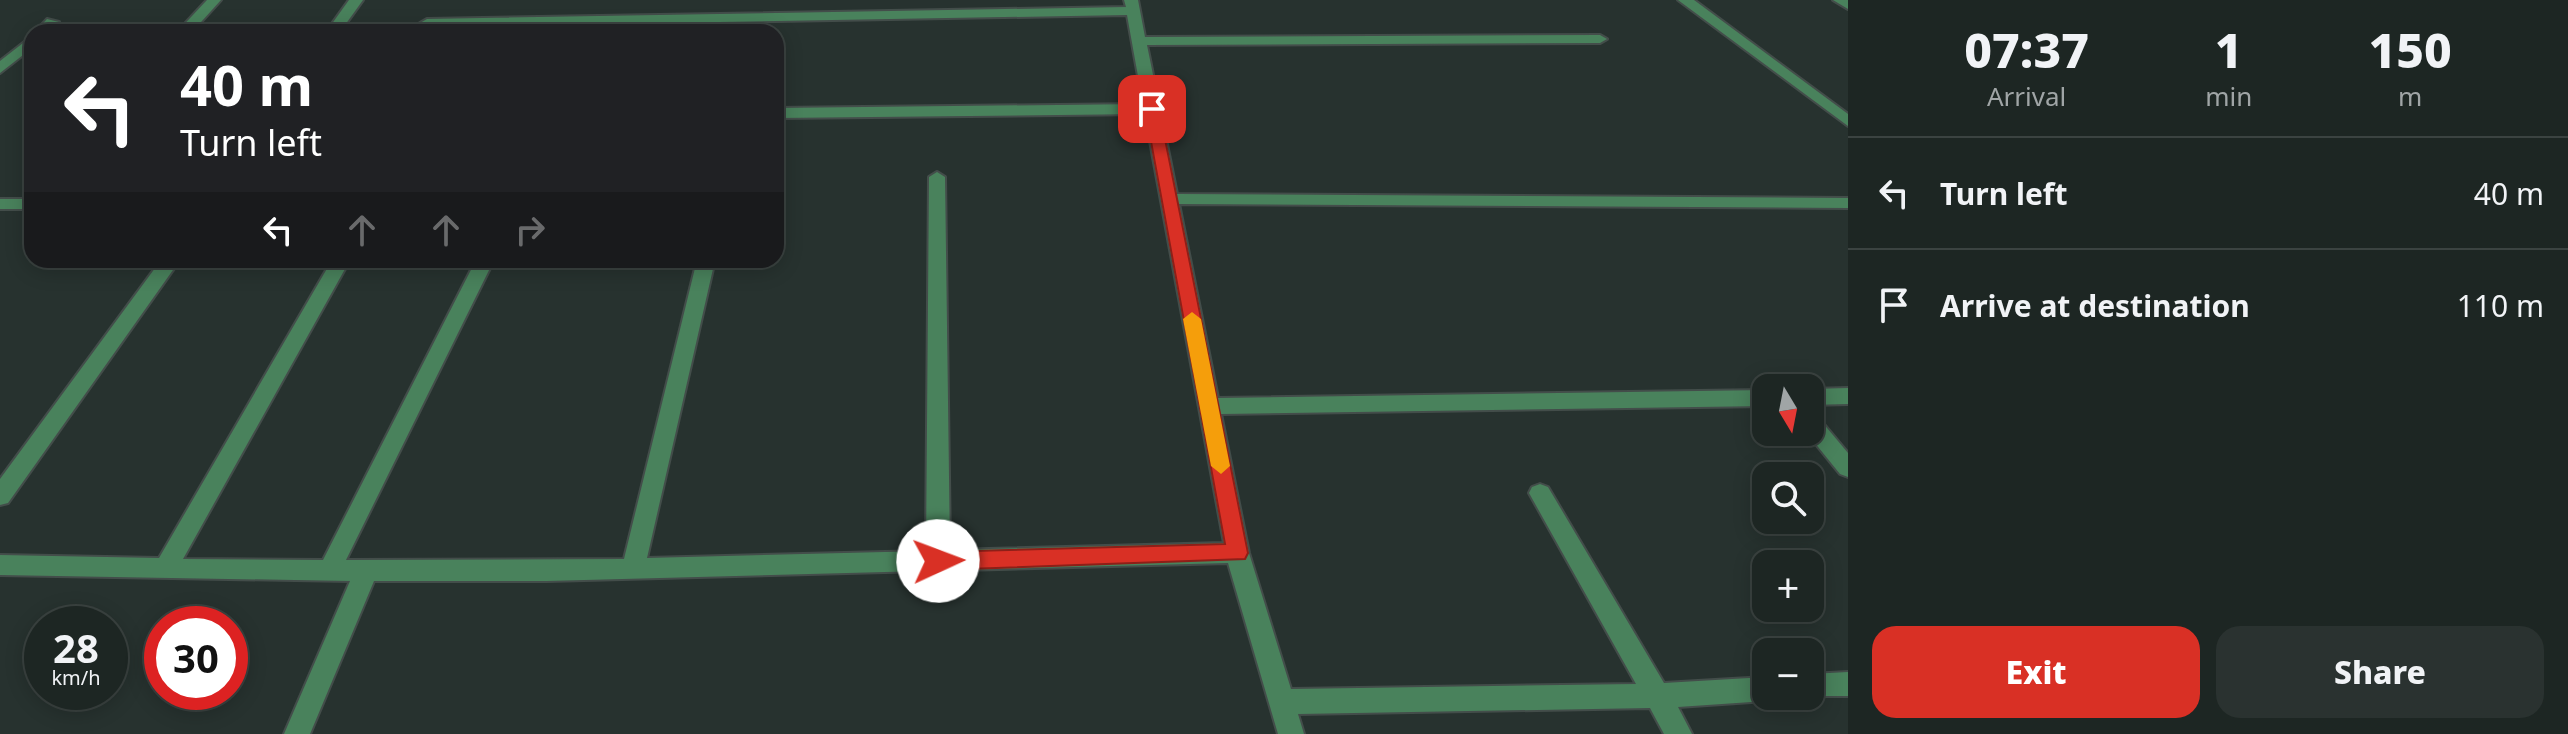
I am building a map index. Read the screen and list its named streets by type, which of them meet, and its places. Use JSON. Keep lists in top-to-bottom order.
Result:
{
  "north": "bottom",
  "page": {
    "eta": [
      "07:37",
      "Arrival",
      "1",
      "min",
      "150",
      "m"
    ],
    "turn": ["40 m", "Turn left"],
    "list": [
      {
        "name": "Turn left",
        "value": "40 m"
      },
      {
        "name": "Arrive at destination",
        "value": "110 m"
      }
    ],
    "map_buttons": ["+", "−"],
    "speed": "28 km/h",
    "limit": "30",
    "buttons": ["Exit", "Share"]
  }
}
